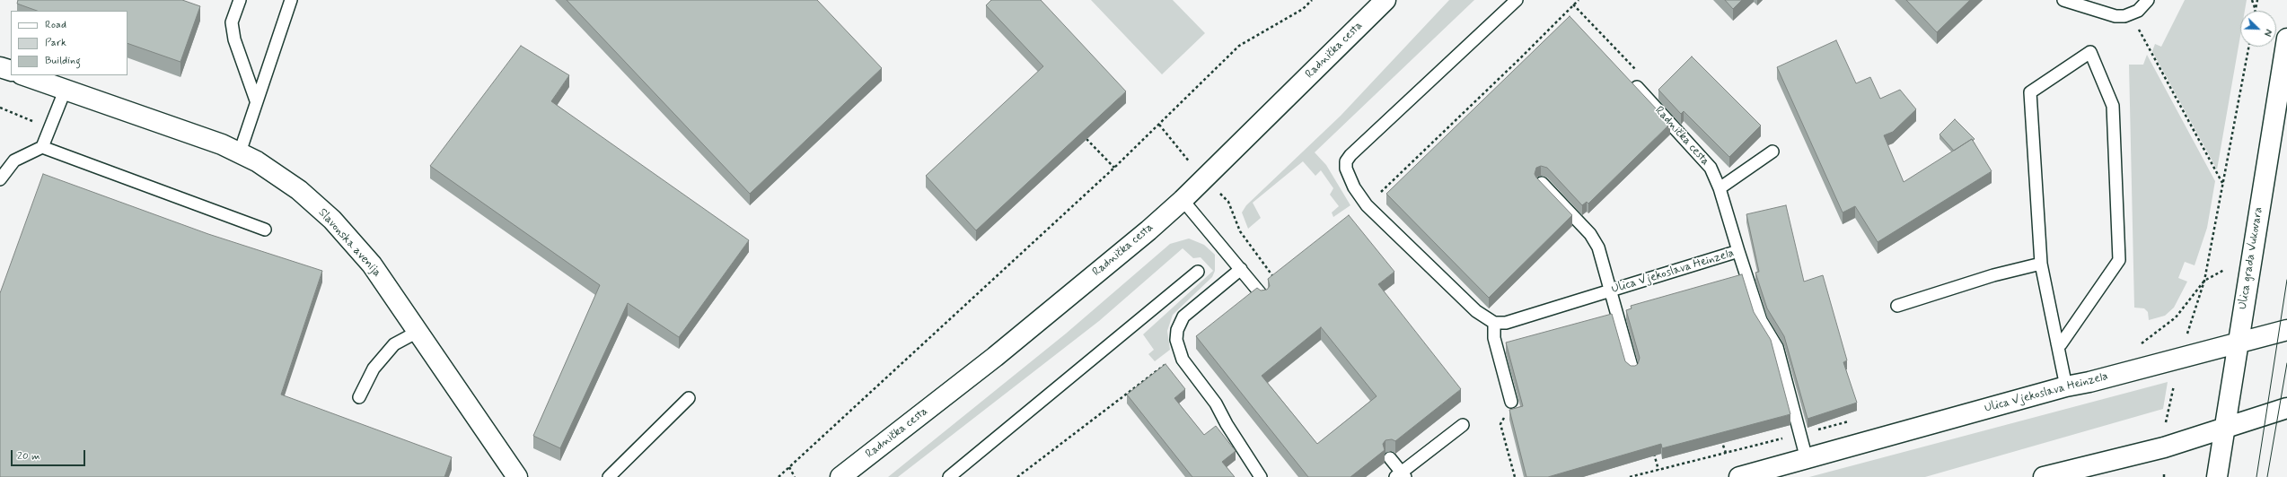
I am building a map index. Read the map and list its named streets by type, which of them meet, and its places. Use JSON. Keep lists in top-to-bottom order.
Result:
{
  "streets": {
    "street": [
      "Radnička cesta",
      "Slavonska avenija",
      "Ulica grada Vukovara",
      "Ulica Vjekoslava Heinzela"
    ]
  },
  "crossings": [
    ["Radnička cesta", "Ulica Vjekoslava Heinzela"],
    ["Ulica grada Vukovara", "Ulica Vjekoslava Heinzela"]
  ],
  "legend": ["Road", "Park", "Building"],
  "scale_bar": "20 m",
  "north": "bottom right"
}
